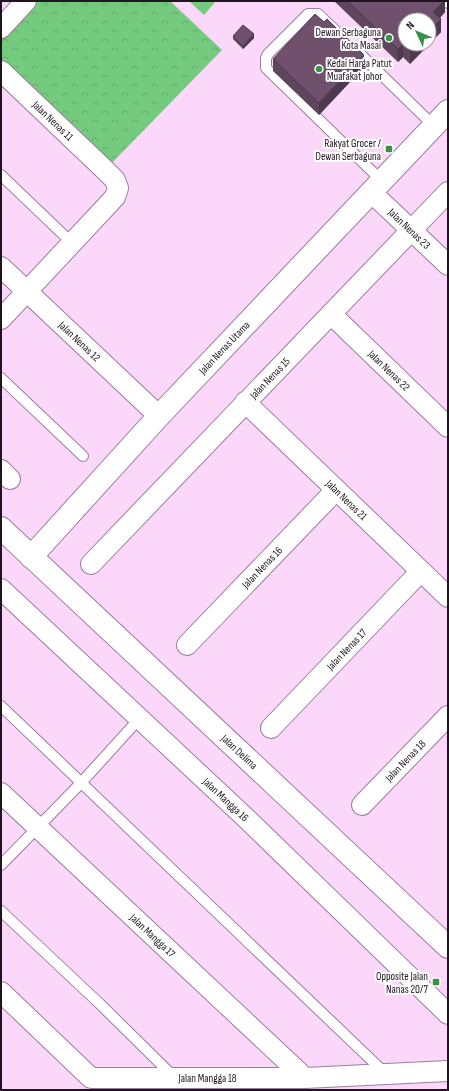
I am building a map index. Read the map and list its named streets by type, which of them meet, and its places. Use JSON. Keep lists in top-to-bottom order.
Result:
{
  "streets": {
    "street": [
      "Jalan Nenas 11",
      "Jalan Nenas 23",
      "Jalan Nenas 12",
      "Jalan Nenas Utama",
      "Jalan Nenas 22",
      "Jalan Nenas 15",
      "Jalan Nenas 21",
      "Jalan Nenas 16",
      "Jalan Nenas 17",
      "Jalan Delima",
      "Jalan Nenas 18",
      "Jalan Mangga 16",
      "Jalan Mangga 17",
      "Jalan Mangga 18"
    ]
  },
  "crossings": [
    ["Jalan Nenas 11", "Jalan Nenas 12"],
    ["Jalan Nenas 23", "Jalan Nenas Utama"],
    ["Jalan Nenas 23", "Jalan Nenas 15"],
    ["Jalan Nenas 12", "Jalan Nenas Utama"],
    ["Jalan Nenas Utama", "Jalan Delima"],
    ["Jalan Nenas 22", "Jalan Nenas 15"],
    ["Jalan Nenas 15", "Jalan Nenas 21"],
    ["Jalan Nenas 21", "Jalan Nenas 16"],
    ["Jalan Nenas 21", "Jalan Nenas 17"],
    ["Jalan Mangga 17", "Jalan Mangga 18"]
  ],
  "places": {
    "other": ["Dewan Serbaguna Kota Masai", "Kedai Harga Patut Muafakat Johor"],
    "transit": ["Rakyat Grocer / Dewan Serbaguna", "Opposite Jalan Nanas 20/7"]
  },
  "north": "top left"
}
